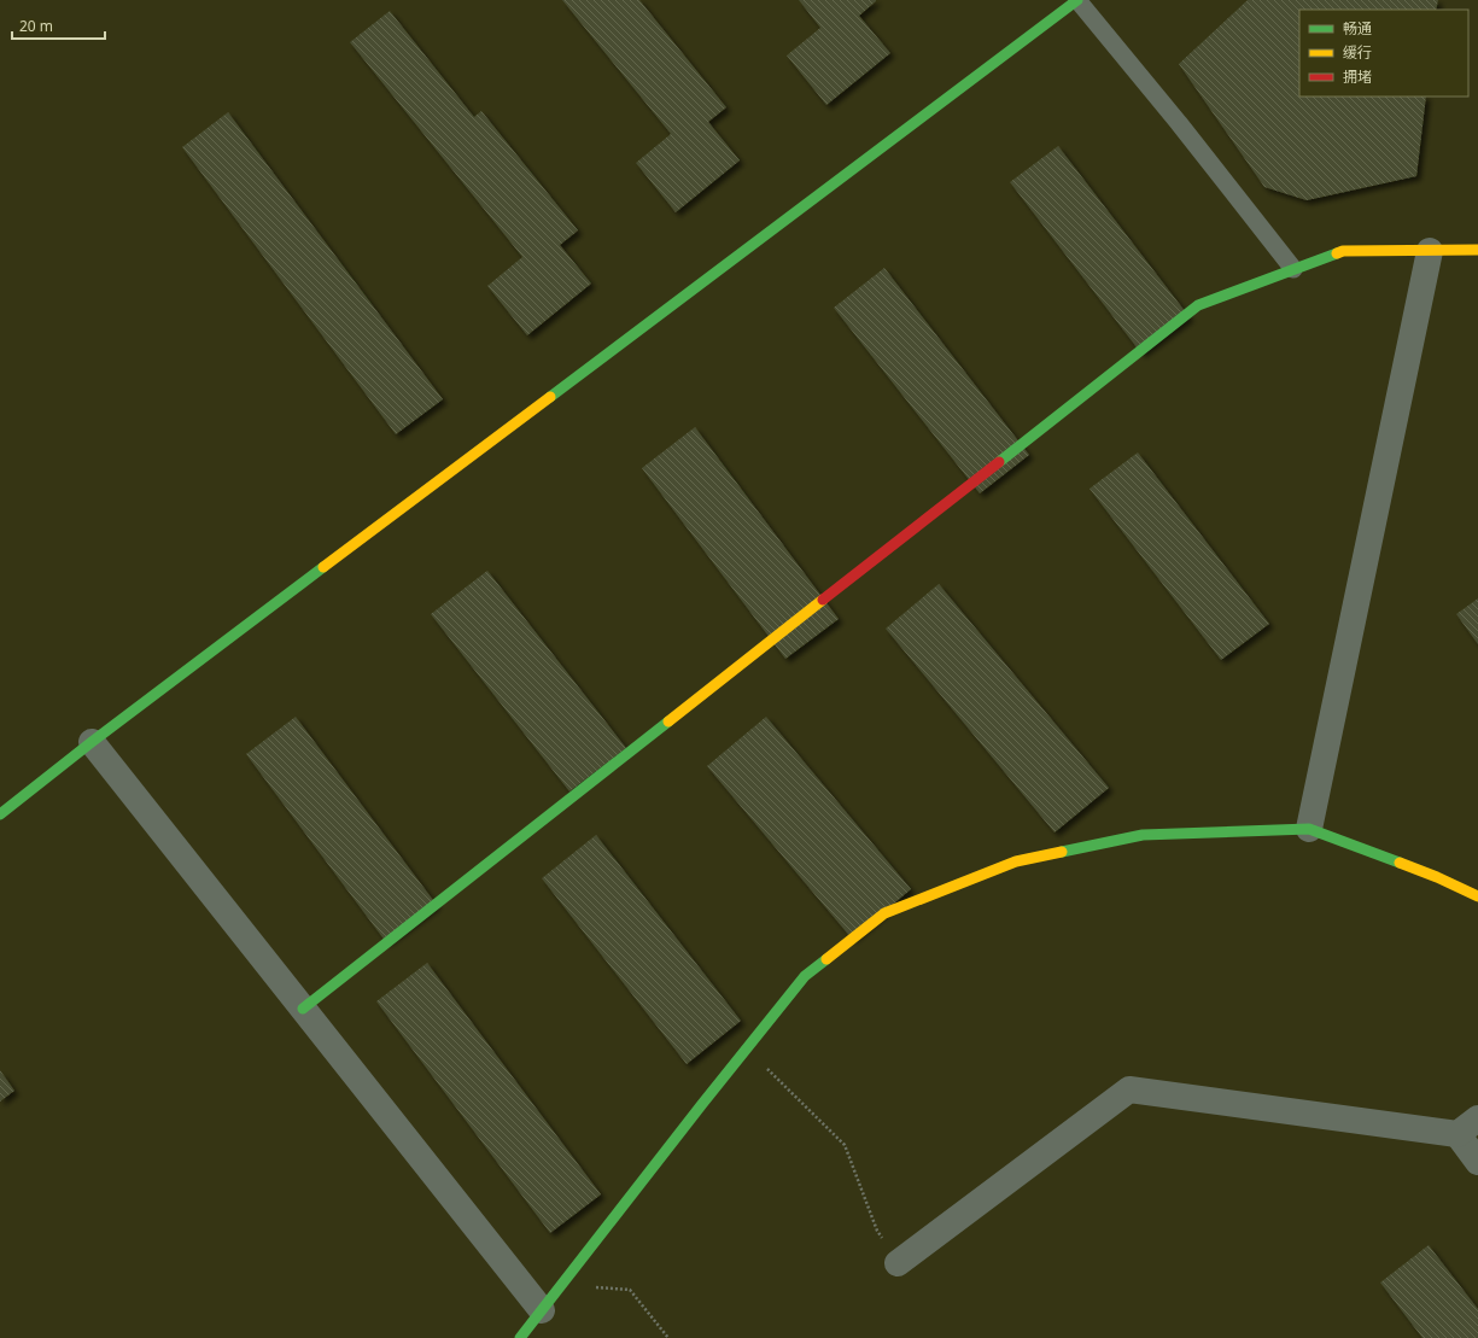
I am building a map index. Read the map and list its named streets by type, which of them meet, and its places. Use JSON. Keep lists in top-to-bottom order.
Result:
{
  "legend": ["畅通", "缓行", "拥堵"],
  "scale_bar": "20 m"
}
